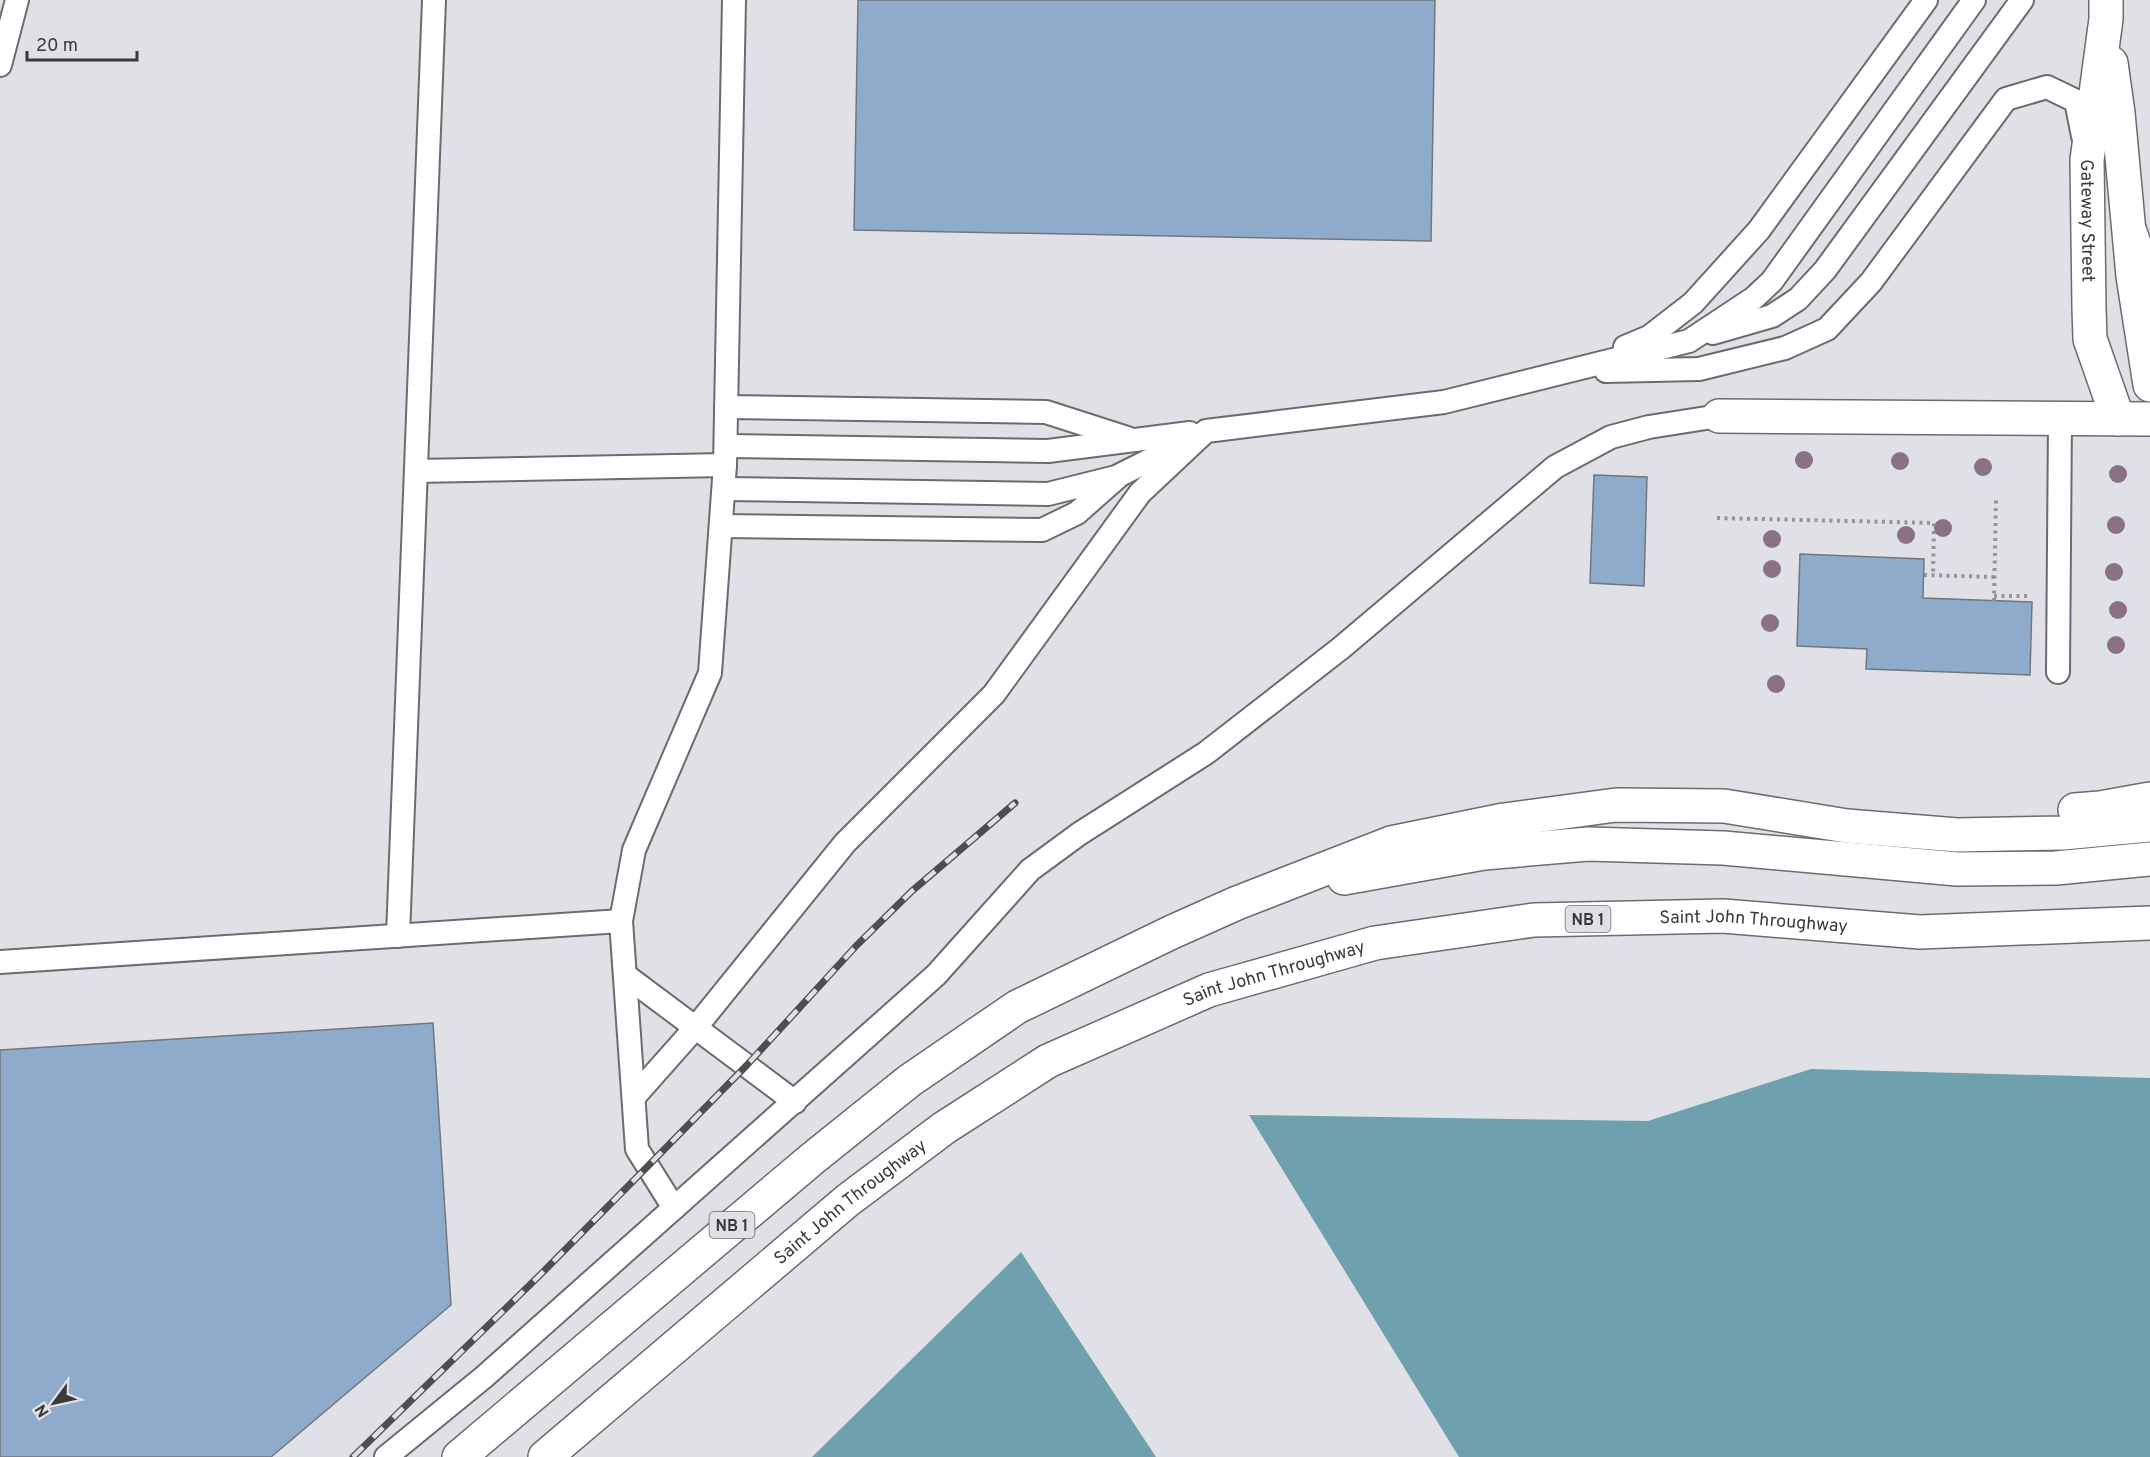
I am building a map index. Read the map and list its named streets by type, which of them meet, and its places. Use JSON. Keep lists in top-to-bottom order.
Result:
{
  "streets": {
    "main road": ["Gateway Street", "NB 1", "Saint John Throughway"]
  },
  "scale_bar": "20 m",
  "north": "bottom left"
}
